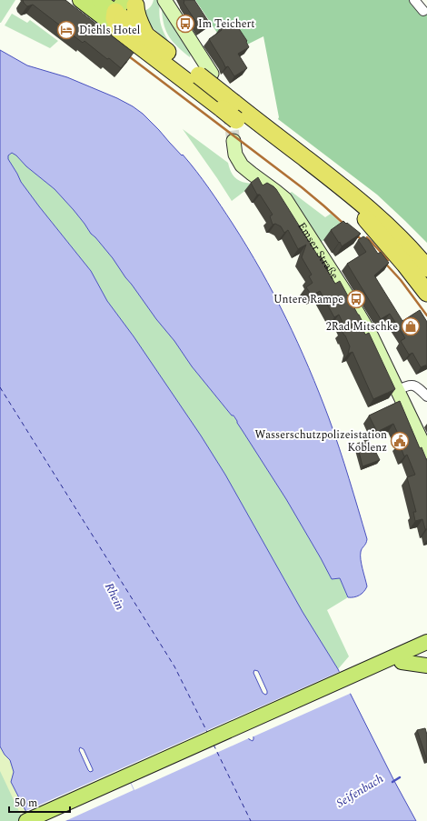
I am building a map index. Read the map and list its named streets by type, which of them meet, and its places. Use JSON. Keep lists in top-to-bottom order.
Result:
{
  "streets": {
    "street": ["Emser Straße"]
  },
  "water": ["Rhein", "Seifenbach"],
  "places": {
    "bus stop": ["Im Teichert", "Untere Rampe"],
    "hotel": ["Diehls Hotel"],
    "shop": ["2Rad Mitschke"],
    "public building": ["Wasserschutzpolizeistation Koblenz"]
  },
  "scale_bar": "50 m"
}
